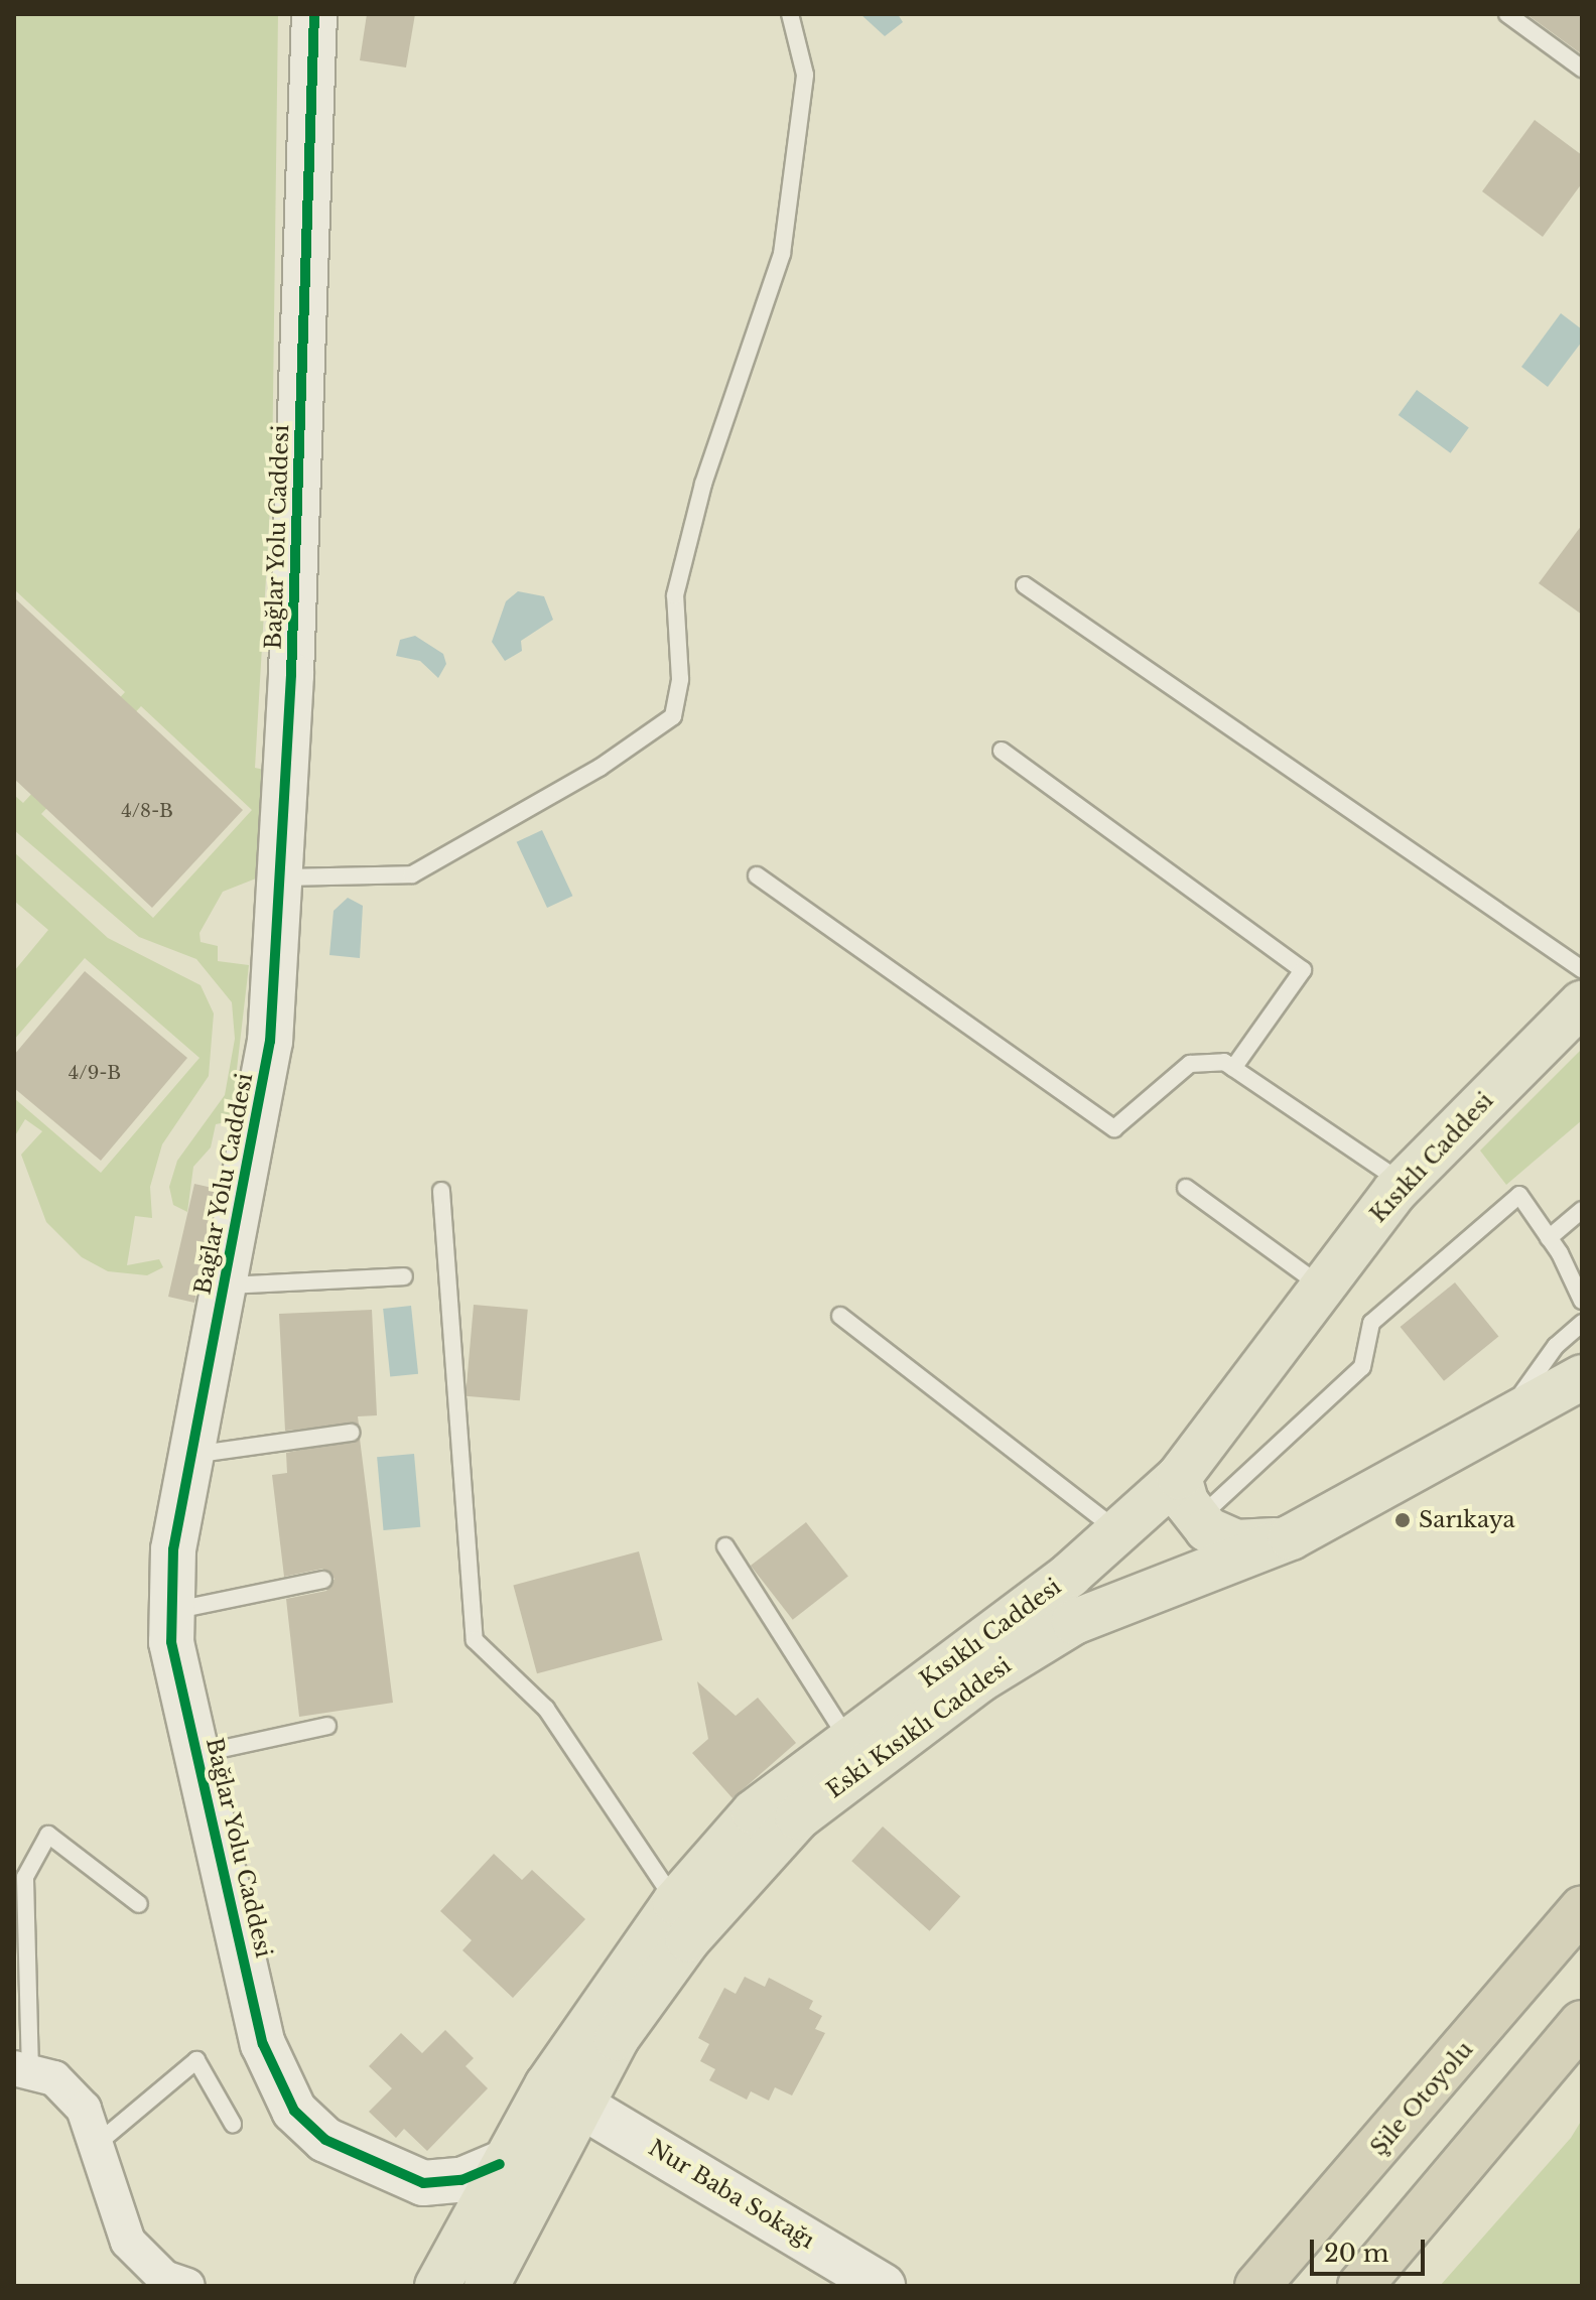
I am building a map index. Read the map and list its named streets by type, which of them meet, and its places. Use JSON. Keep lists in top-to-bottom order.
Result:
{
  "streets": {
    "highway": ["Şile Otoyolu"],
    "main road": ["Kısıklı Caddesi", "Eski Kısıklı Caddesi"],
    "street": ["Bağlar Yolu Caddesi", "Nur Baba Sokağı"]
  },
  "crossings": [
    ["Bağlar Yolu Caddesi", "Kısıklı Caddesi"],
    ["Kısıklı Caddesi", "Eski Kısıklı Caddesi"],
    ["Kısıklı Caddesi", "Nur Baba Sokağı"],
    ["Eski Kısıklı Caddesi", "Nur Baba Sokağı"]
  ],
  "places": ["Sarıkaya"],
  "house_numbers": ["4/8-B", "4/9-B"],
  "scale_bar": "20 m"
}
